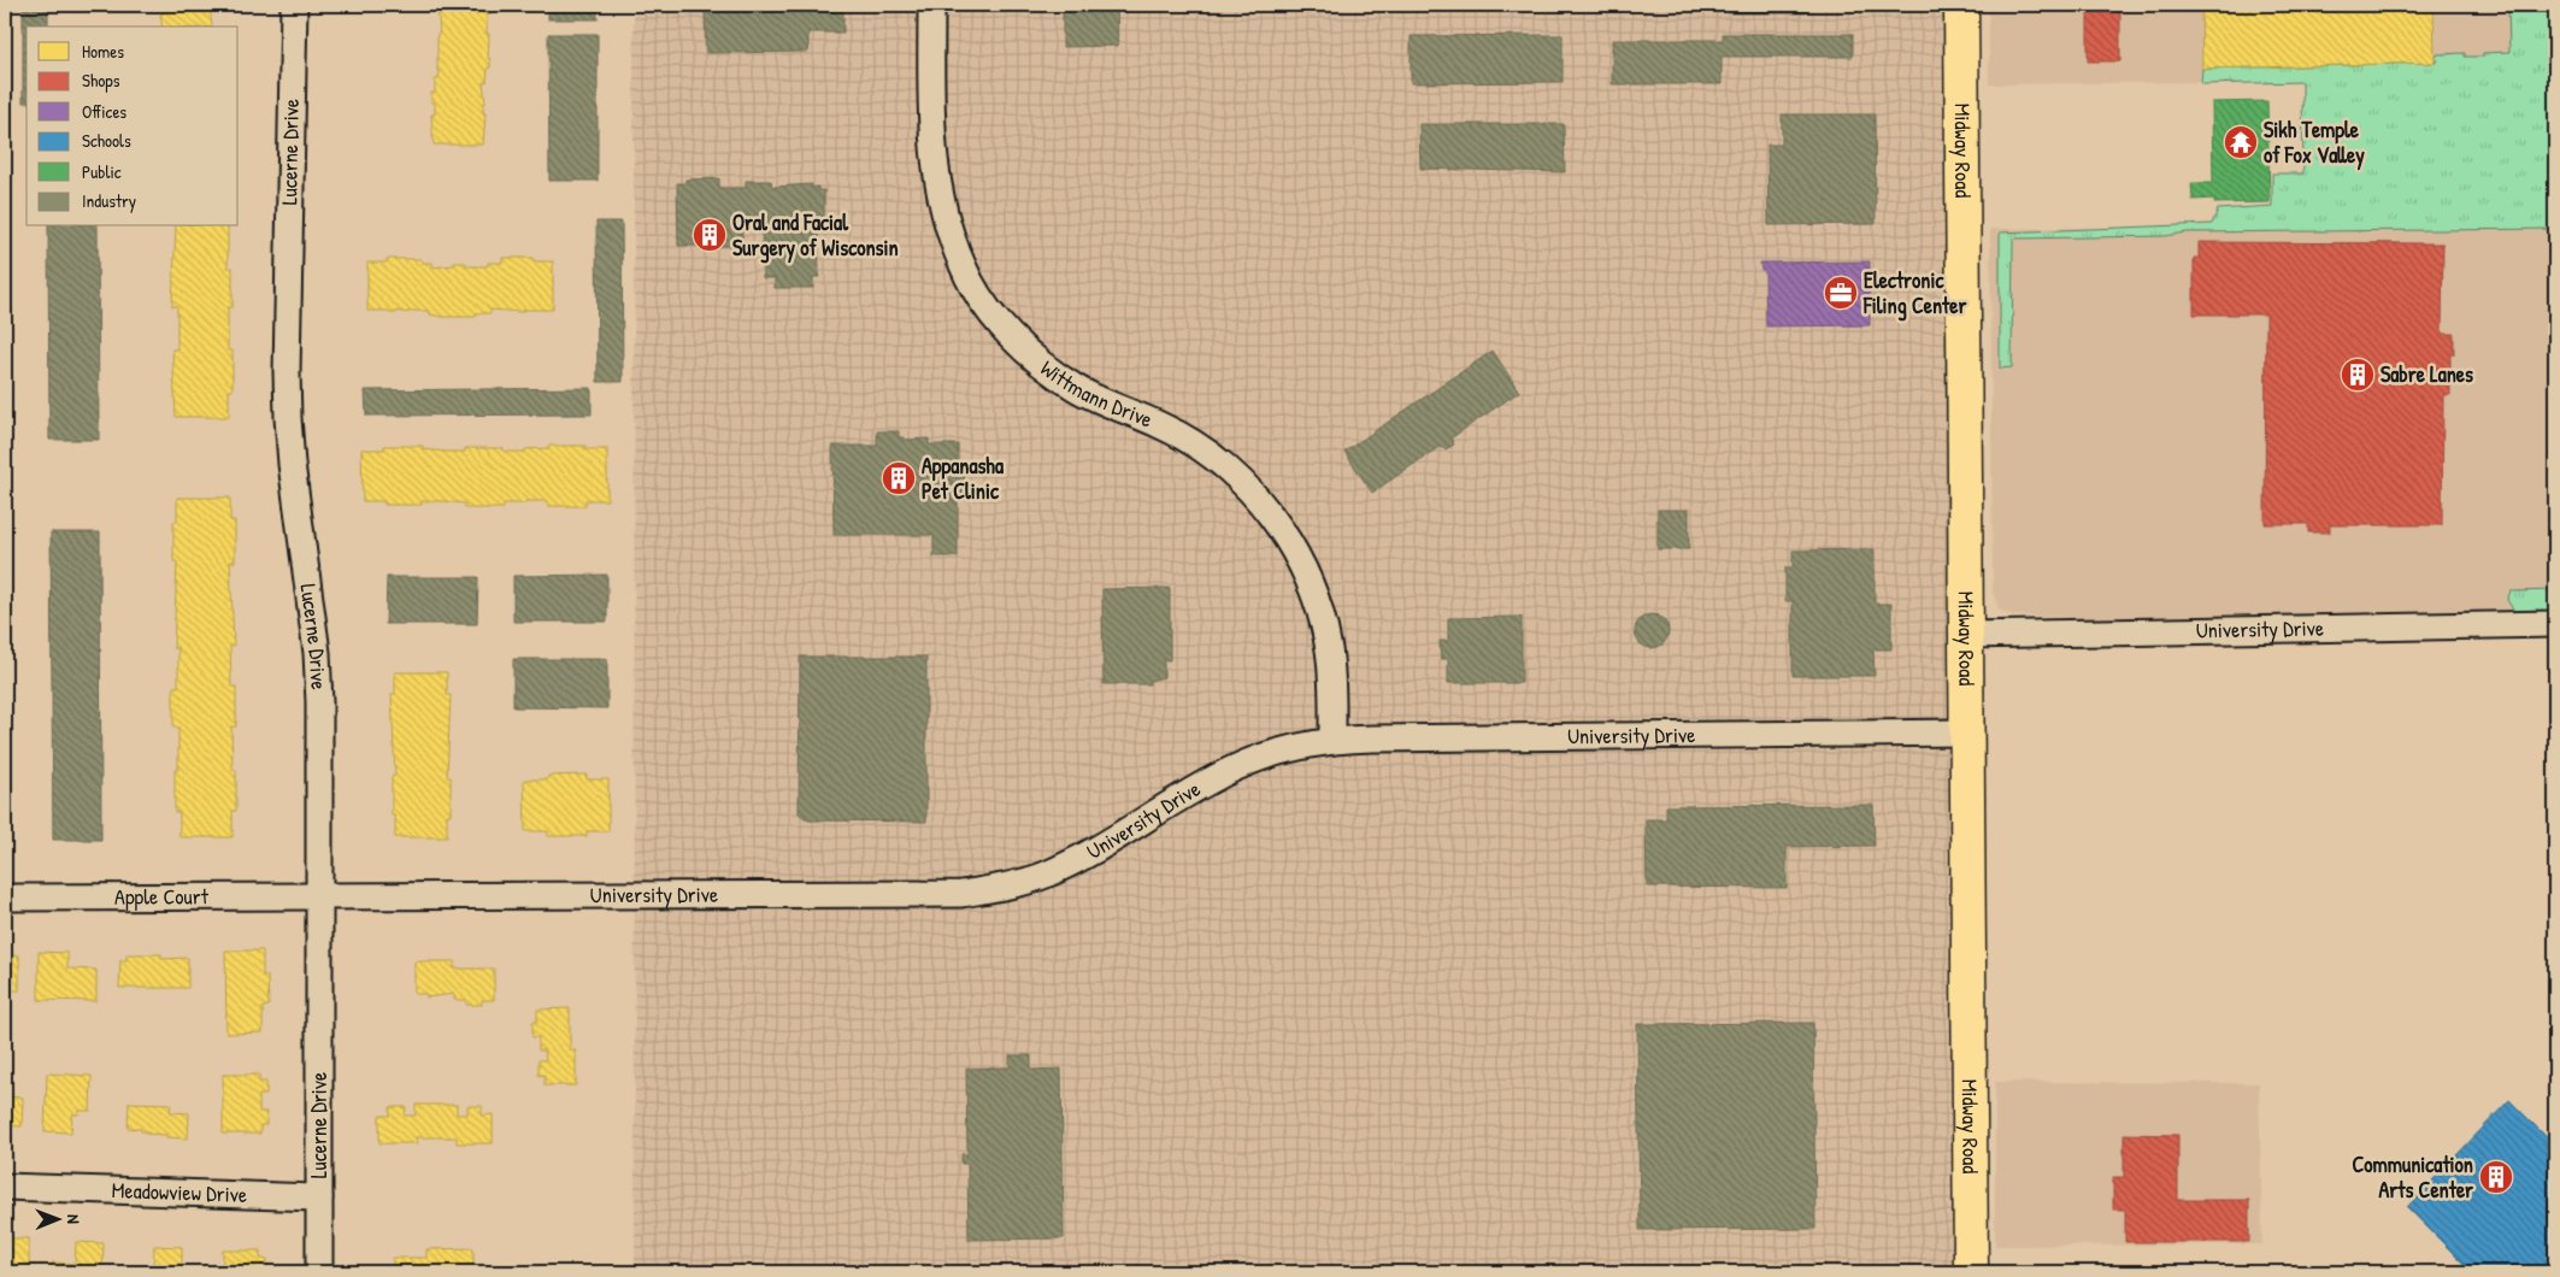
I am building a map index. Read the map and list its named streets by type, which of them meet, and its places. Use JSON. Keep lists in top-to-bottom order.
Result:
{
  "streets": {
    "main road": ["Midway Road"],
    "street": [
      "Lucerne Drive",
      "Wittmann Drive",
      "University Drive",
      "Apple Court",
      "Meadowview Drive"
    ]
  },
  "crossings": [
    ["Midway Road", "University Drive"],
    ["Lucerne Drive", "University Drive"],
    ["Lucerne Drive", "Apple Court"],
    ["Lucerne Drive", "Meadowview Drive"],
    ["Wittmann Drive", "University Drive"],
    ["University Drive", "Apple Court"]
  ],
  "places": {
    "temple": ["Sikh Temple of Fox Valley"],
    "building": [
      "Oral and Facial Surgery of Wisconsin",
      "Sabre Lanes",
      "Appanasha Pet Clinic",
      "Communication Arts Center"
    ],
    "office": ["Electronic Filing Center"]
  },
  "legend": [
    "Homes",
    "Shops",
    "Offices",
    "Schools",
    "Public",
    "Industry"
  ],
  "north": "right"
}
